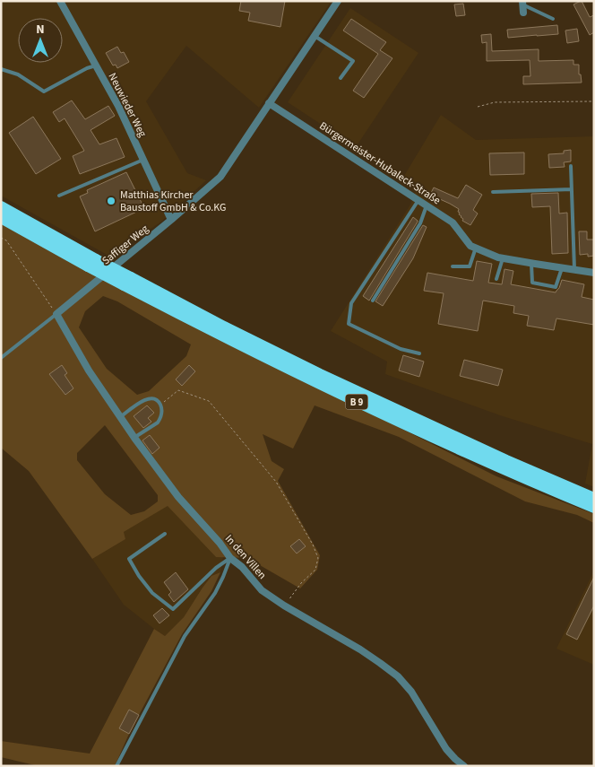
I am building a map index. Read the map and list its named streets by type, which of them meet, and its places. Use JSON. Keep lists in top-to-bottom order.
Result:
{
  "streets": {
    "highway": ["B 9"],
    "street": [
      "Neuwieder Weg",
      "Bürgermeister-Hubaleck-Straße",
      "Saffiger Weg",
      "In den Villen"
    ]
  },
  "crossings": [
    ["Neuwieder Weg", "Saffiger Weg"],
    ["Bürgermeister-Hubaleck-Straße", "Saffiger Weg"],
    ["Saffiger Weg", "In den Villen"]
  ],
  "places": ["Matthias Kircher Baustoff GmbH & Co.KG"],
  "north": "top"
}
